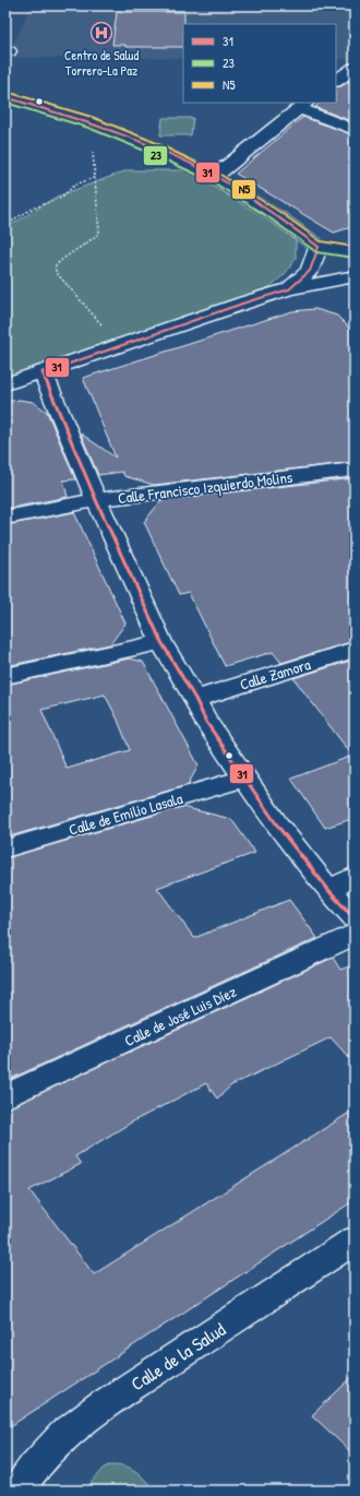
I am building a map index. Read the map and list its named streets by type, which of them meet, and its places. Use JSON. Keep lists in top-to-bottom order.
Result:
{
  "streets": {
    "street": [
      "Calle Francisco Izquierdo Molins",
      "Calle Zamora",
      "Calle de Emilio Lasala",
      "Calle de José Luis Díez",
      "Calle de la Salud"
    ]
  },
  "places": {
    "hospital": ["Centro de Salud Torrero-La Paz"]
  },
  "lines": ["transit line N5", "transit line 31", "transit line 23"],
  "legend": ["31", "23", "N5"]
}
